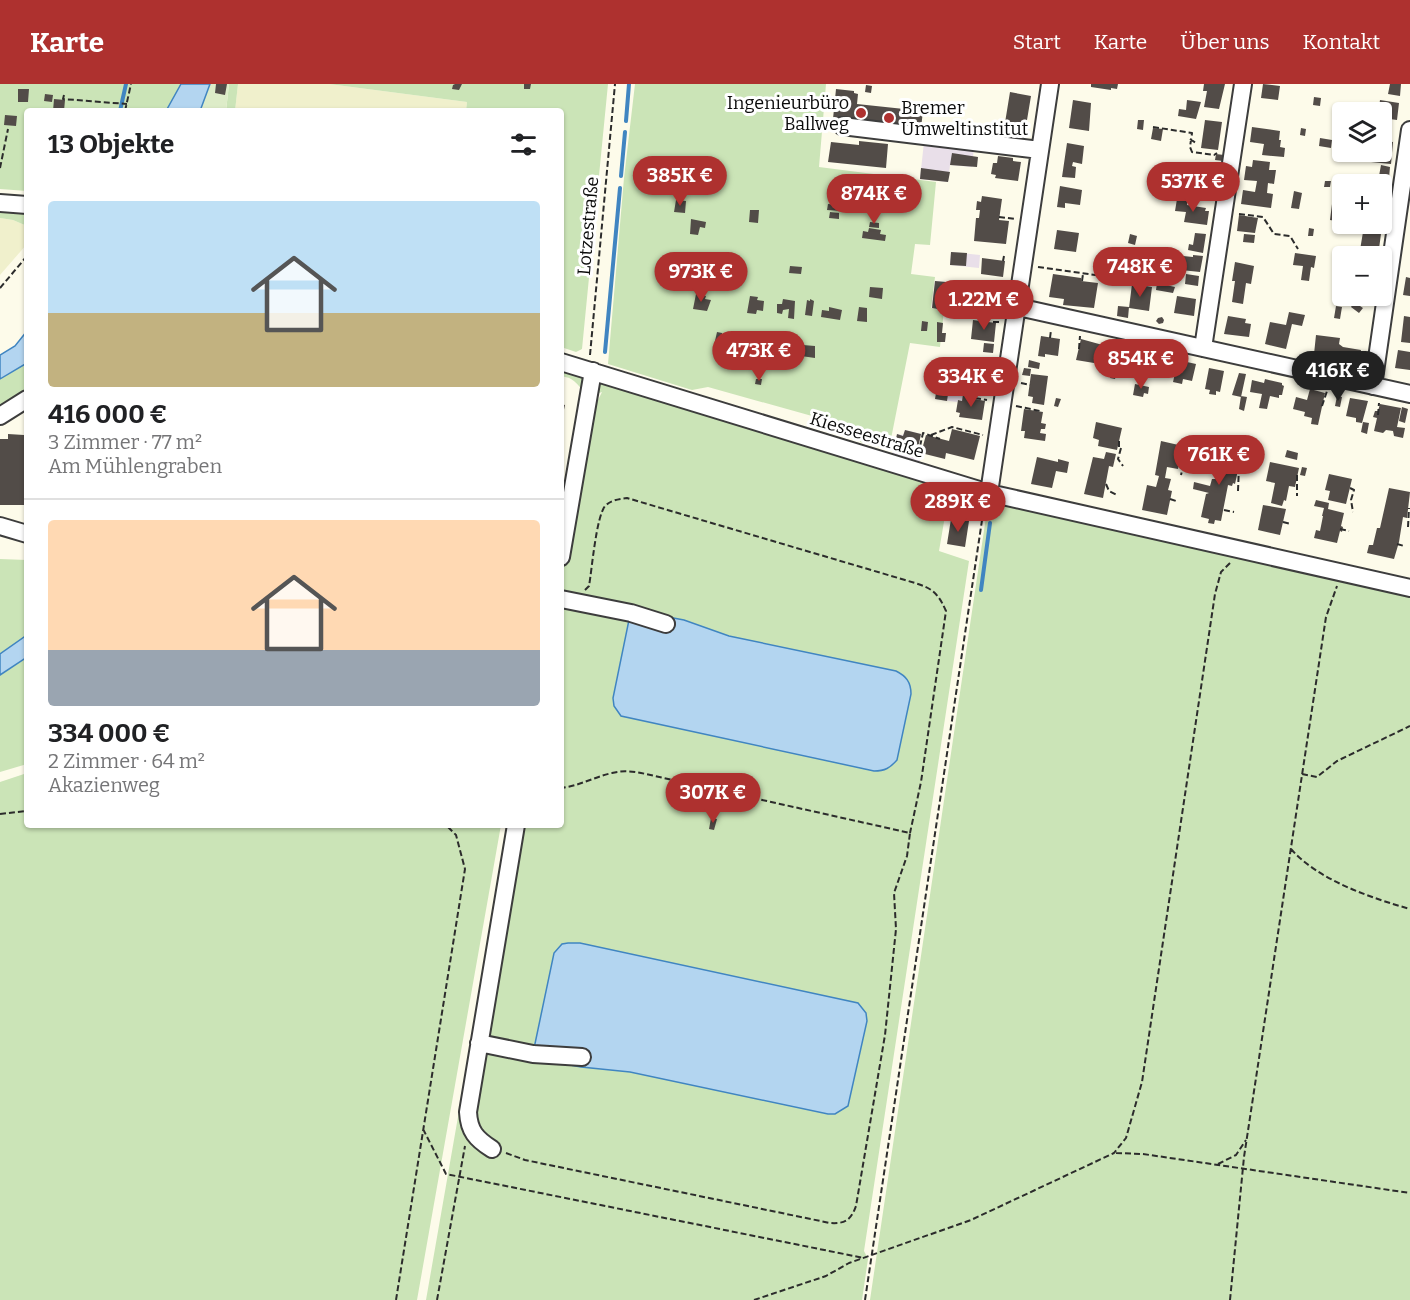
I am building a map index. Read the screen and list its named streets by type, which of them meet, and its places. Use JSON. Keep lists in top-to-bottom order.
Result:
{
  "streets": {
    "street": ["Kiesseestraße"],
    "path": ["Lotzestraße"]
  },
  "crossings": [
    ["Lotzestraße", "Kiesseestraße"]
  ],
  "places": ["Ingenieurbüro Ballweg", "Bremer Umweltinstitut"],
  "page": {
    "header": "Karte",
    "nav": [
      "Start",
      "Karte",
      "Über uns",
      "Kontakt"
    ],
    "map_buttons": ["+", "−"],
    "heading": "13 Objekte",
    "price": [
      "385K €",
      "537K €",
      "874K €",
      "748K €",
      "973K €",
      "1.22M €",
      "473K €",
      "854K €",
      "416K €",
      "334K €",
      "761K €",
      "289K €",
      "307K €"
    ],
    "list": [
      {
        "name": "416 000 €",
        "note": "3 Zimmer · 77 m² · Am Mühlengraben"
      },
      {
        "name": "334 000 €",
        "note": "2 Zimmer · 64 m² · Akazienweg"
      }
    ]
  }
}
